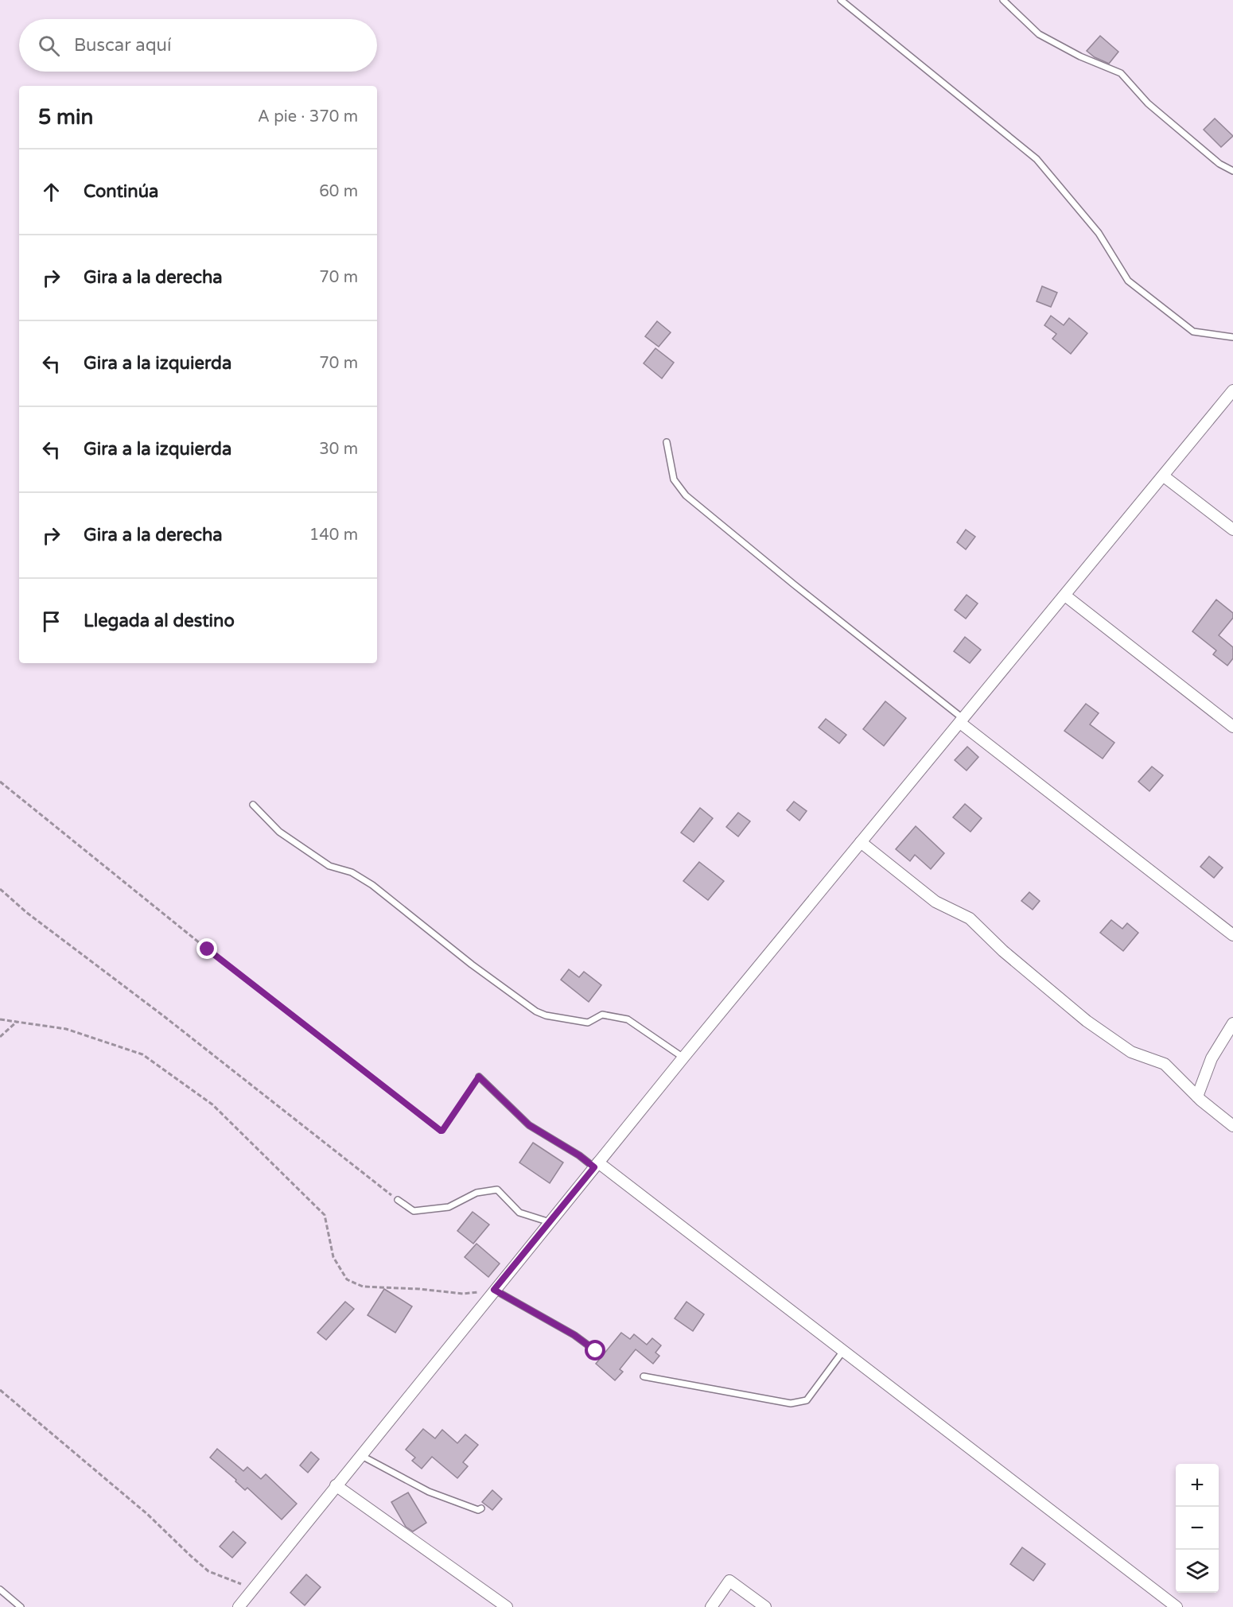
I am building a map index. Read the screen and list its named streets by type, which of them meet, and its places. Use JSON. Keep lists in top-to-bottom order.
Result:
{
  "page": {
    "search": "Buscar aquí",
    "heading": ["5 min", "A pie · 370 m"],
    "list": [
      ["Continúa", "60 m"],
      ["Gira a la derecha", "70 m"],
      ["Gira a la izquierda", "70 m"],
      ["Gira a la izquierda", "30 m"],
      ["Gira a la derecha", "140 m"],
      "Llegada al destino"
    ],
    "map_buttons": ["+", "−"]
  }
}
